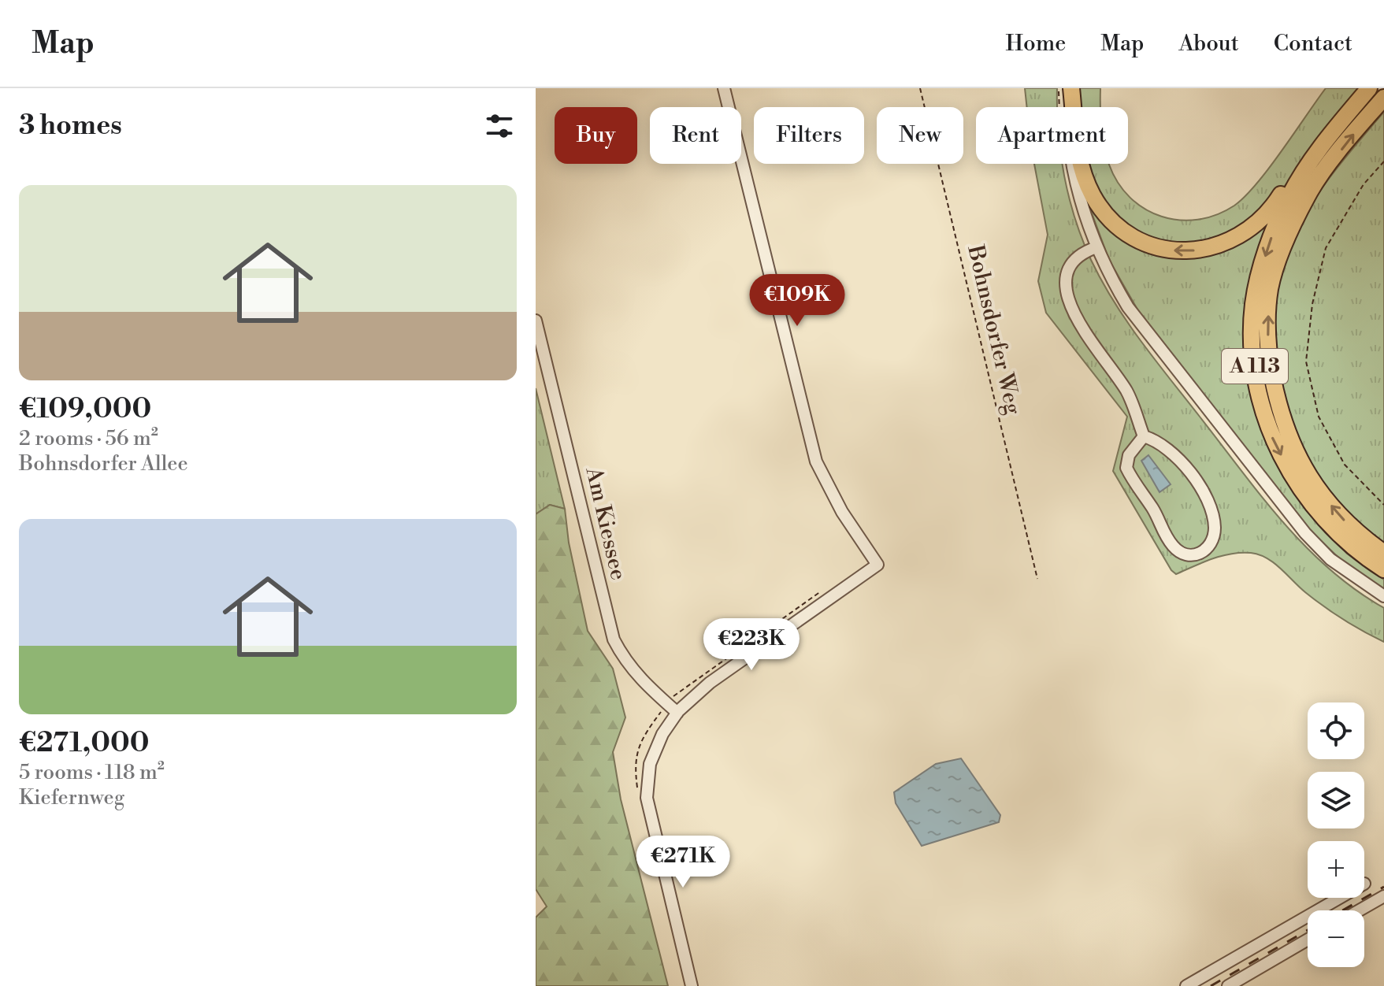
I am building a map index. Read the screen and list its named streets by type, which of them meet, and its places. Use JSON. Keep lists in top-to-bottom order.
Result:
{
  "streets": {
    "highway": ["A 113"],
    "street": ["Am Kiessee"],
    "path": ["Bohnsdorfer Weg"]
  },
  "page": {
    "header": "Map",
    "nav": [
      "Home",
      "Map",
      "About",
      "Contact"
    ],
    "heading": "3 homes",
    "chip": [
      "Buy",
      "Rent",
      "Filters",
      "New",
      "Apartment"
    ],
    "list": [
      {
        "name": "€109,000",
        "note": "2 rooms · 56 m² · Bohnsdorfer Allee"
      },
      {
        "name": "€271,000",
        "note": "5 rooms · 118 m² · Kiefernweg"
      }
    ],
    "price": ["€109K", "€223K", "€271K"],
    "map_buttons": ["+", "−"]
  }
}
